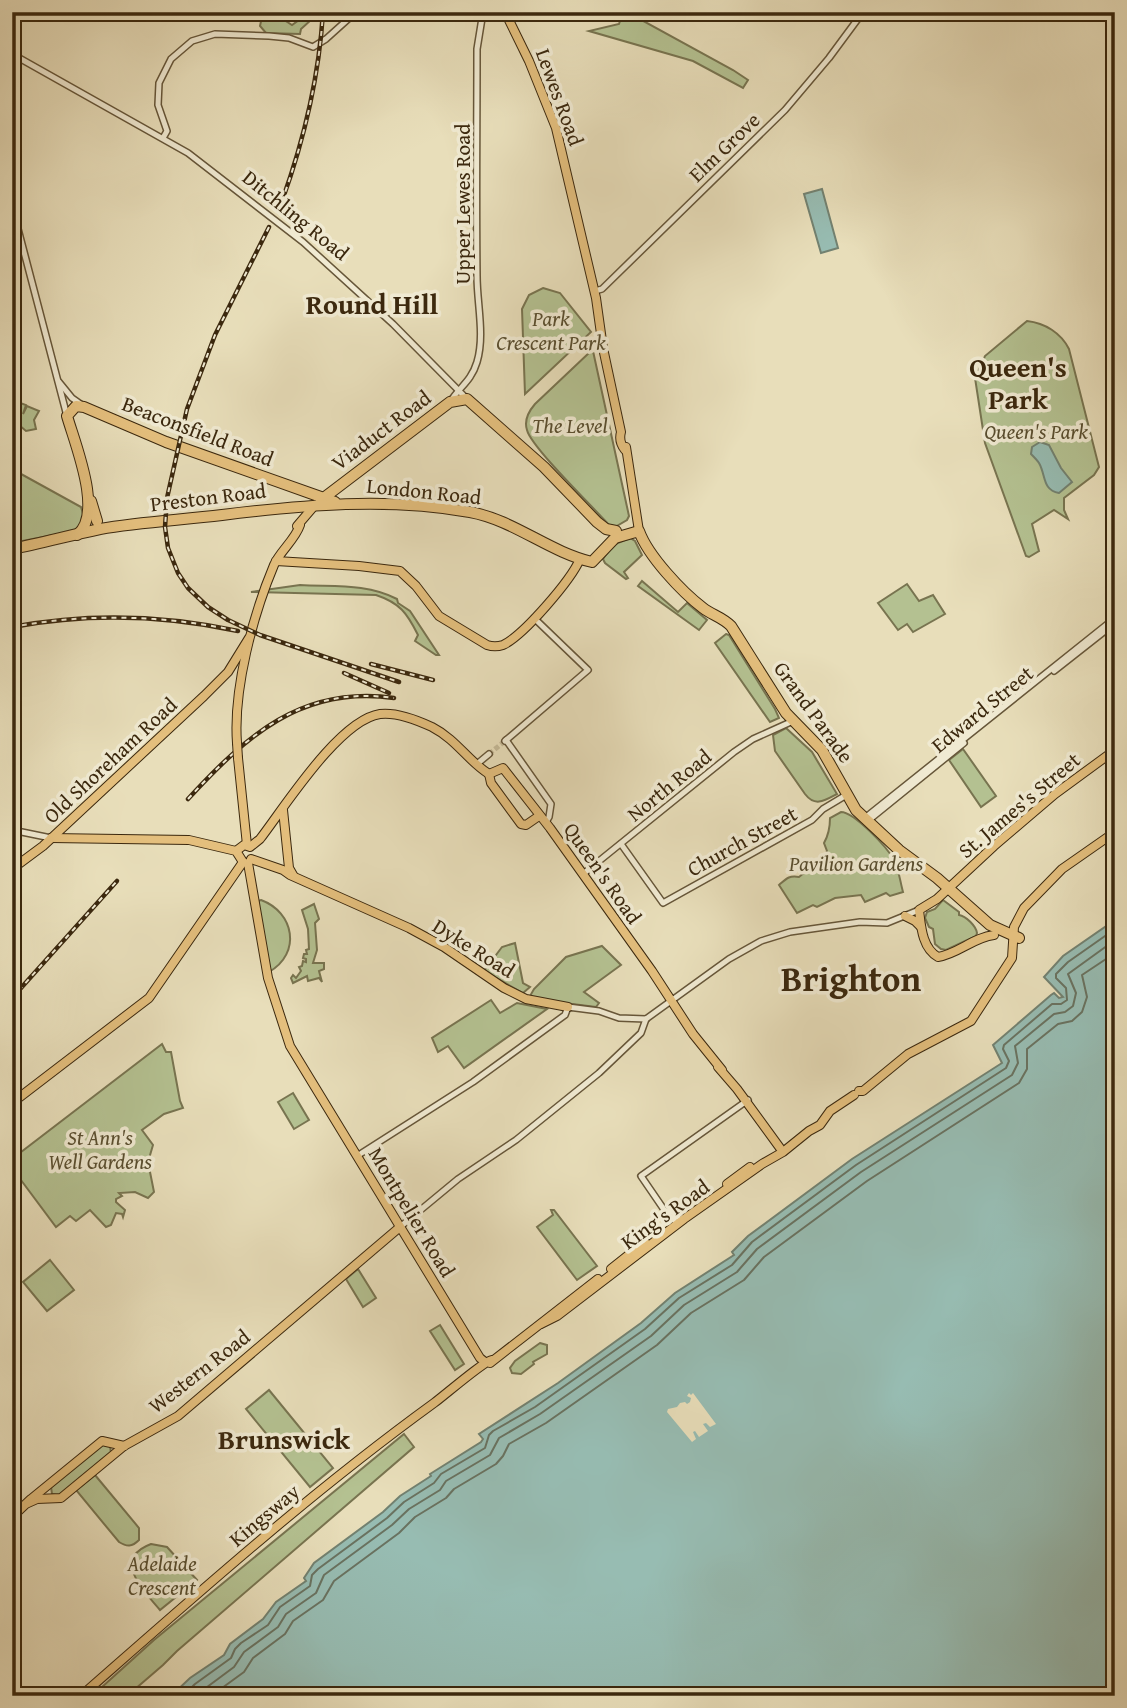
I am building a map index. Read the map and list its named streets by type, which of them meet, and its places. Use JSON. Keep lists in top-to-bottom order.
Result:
{
  "streets": {
    "highway": [
      "Ditchling Road",
      "Viaduct Road",
      "Beaconsfield Road",
      "London Road",
      "Preston Road",
      "Grand Parade"
    ],
    "main road": [
      "Lewes Road",
      "Old Shoreham Road",
      "St. James's Street",
      "Queen's Road",
      "Dyke Road",
      "Montpelier Road",
      "King's Road",
      "Western Road",
      "Kingsway"
    ],
    "street": [
      "Elm Grove",
      "Upper Lewes Road",
      "Edward Street",
      "North Road",
      "Church Street"
    ]
  },
  "crossings": [
    ["Lewes Road", "Elm Grove"],
    ["Upper Lewes Road", "Ditchling Road"],
    ["Upper Lewes Road", "Viaduct Road"],
    ["Ditchling Road", "Viaduct Road"],
    ["Viaduct Road", "Beaconsfield Road"],
    ["Viaduct Road", "London Road"],
    ["Viaduct Road", "Preston Road"],
    ["Beaconsfield Road", "London Road"],
    ["Beaconsfield Road", "Preston Road"],
    ["London Road", "Preston Road"],
    ["Edward Street", "Grand Parade"],
    ["Grand Parade", "North Road"],
    ["Grand Parade", "St. James's Street"],
    ["Grand Parade", "Church Street"],
    ["Old Shoreham Road", "Dyke Road"],
    ["Old Shoreham Road", "Montpelier Road"],
    ["North Road", "Church Street"],
    ["North Road", "Queen's Road"],
    ["Queen's Road", "King's Road"],
    ["Dyke Road", "Montpelier Road"],
    ["Montpelier Road", "King's Road"],
    ["Montpelier Road", "Western Road"],
    ["King's Road", "Kingsway"]
  ],
  "districts": [
    "Round Hill",
    "Queen's Park",
    "Brighton",
    "Brunswick"
  ],
  "parks": [
    "Park Crescent Park",
    "The Level",
    "Queen's Park",
    "Pavilion Gardens",
    "St Ann's Well Gardens",
    "Adelaide Crescent"
  ]
}
